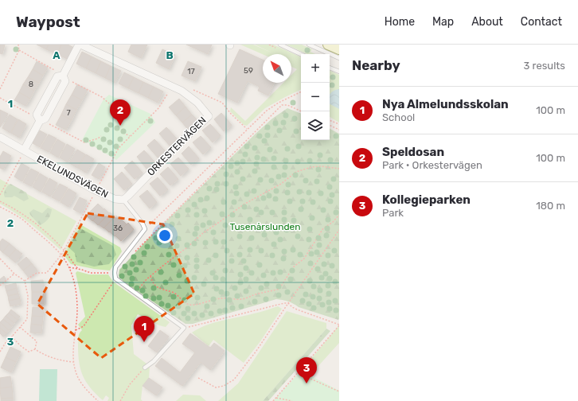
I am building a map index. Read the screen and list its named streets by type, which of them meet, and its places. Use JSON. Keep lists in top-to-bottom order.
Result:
{
  "streets": {
    "street": ["ORKESTERVÄGEN", "EKELUNDSVÄGEN"]
  },
  "crossings": [
    ["ORKESTERVÄGEN", "EKELUNDSVÄGEN"]
  ],
  "parks": ["Tusenårslunden"],
  "house_numbers": [
    "59",
    "17",
    "8",
    "7",
    "36"
  ],
  "north": "top left",
  "page": {
    "header": "Waypost",
    "nav": [
      "Home",
      "Map",
      "About",
      "Contact"
    ],
    "heading": ["Nearby", "3 results"],
    "map_buttons": ["+", "−"],
    "list": [
      {
        "mark": "1",
        "name": "Nya Almelundsskolan",
        "note": "School",
        "value": "100 m"
      },
      {
        "mark": "2",
        "name": "Speldosan",
        "note": "Park · Orkestervägen",
        "value": "100 m"
      },
      {
        "mark": "3",
        "name": "Kollegieparken",
        "note": "Park",
        "value": "180 m"
      }
    ],
    "pins": ["2", "1", "3"]
  },
  "grid": {
    "columns": ["A", "B"],
    "rows": ["1", "2", "3"]
  }
}
